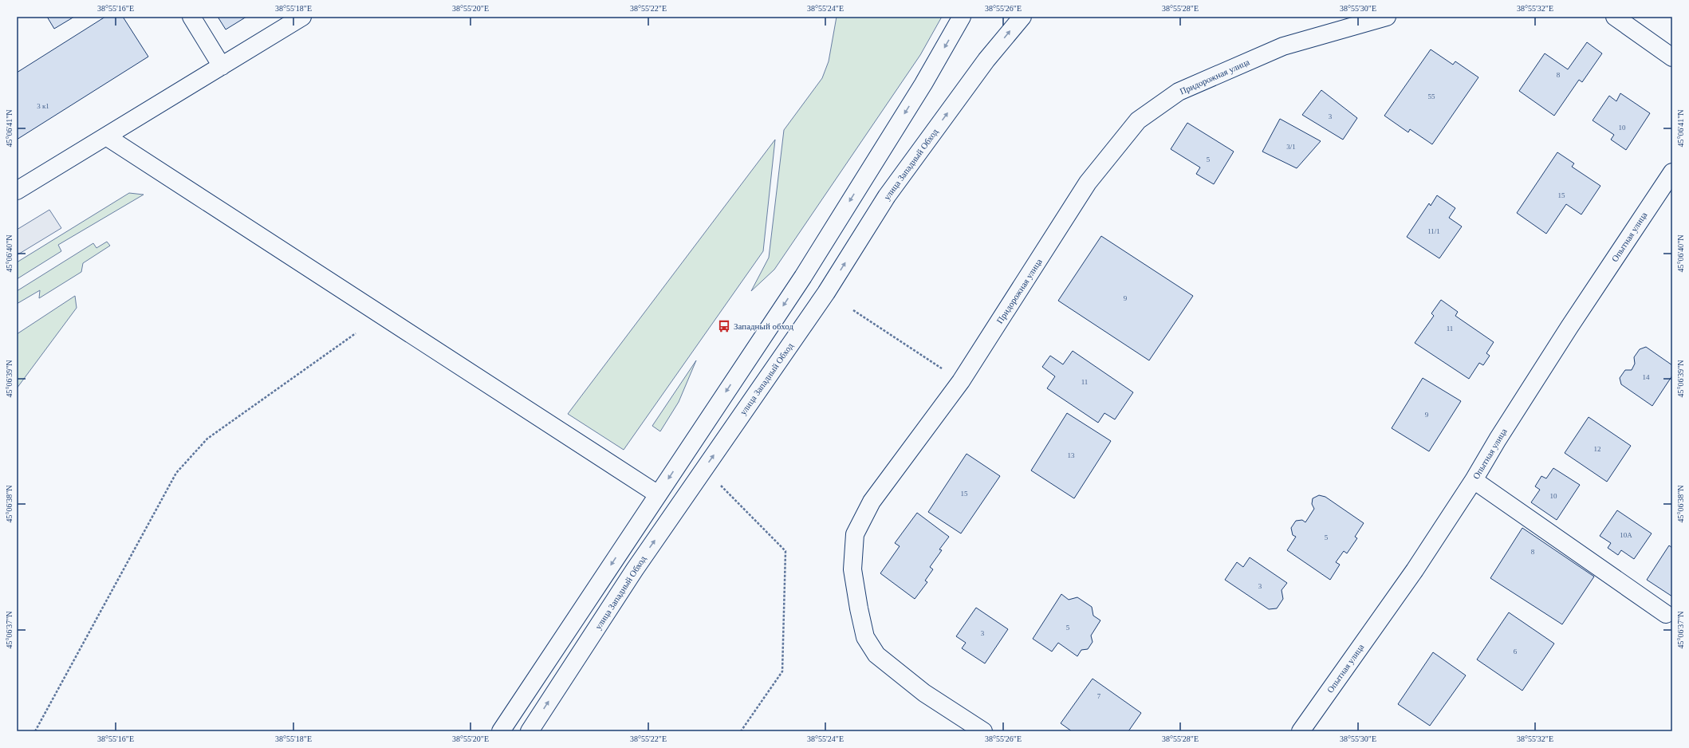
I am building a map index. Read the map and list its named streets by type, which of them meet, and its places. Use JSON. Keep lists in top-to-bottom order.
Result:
{
  "streets": {
    "main road": ["Придорожная улица", "улица Западный Обход", "Опытная улица"]
  },
  "places": {
    "bus stop": ["Западный обход"]
  },
  "house_numbers": [
    "8",
    "55",
    "3 к1",
    "3",
    "10",
    "3/1",
    "5",
    "15",
    "11/1",
    "9",
    "11",
    "14",
    "11",
    "9",
    "12",
    "13",
    "15",
    "10",
    "10А",
    "5",
    "8",
    "3",
    "5",
    "3",
    "6",
    "7"
  ],
  "coordinates": [
    "38°55'16\"E",
    "38°55'18\"E",
    "38°55'20\"E",
    "38°55'22\"E",
    "38°55'24\"E",
    "38°55'26\"E",
    "38°55'28\"E",
    "38°55'30\"E",
    "38°55'32\"E",
    "45°06'41\"N",
    "45°06'40\"N",
    "45°06'39\"N",
    "45°06'38\"N",
    "45°06'37\"N"
  ]
}
